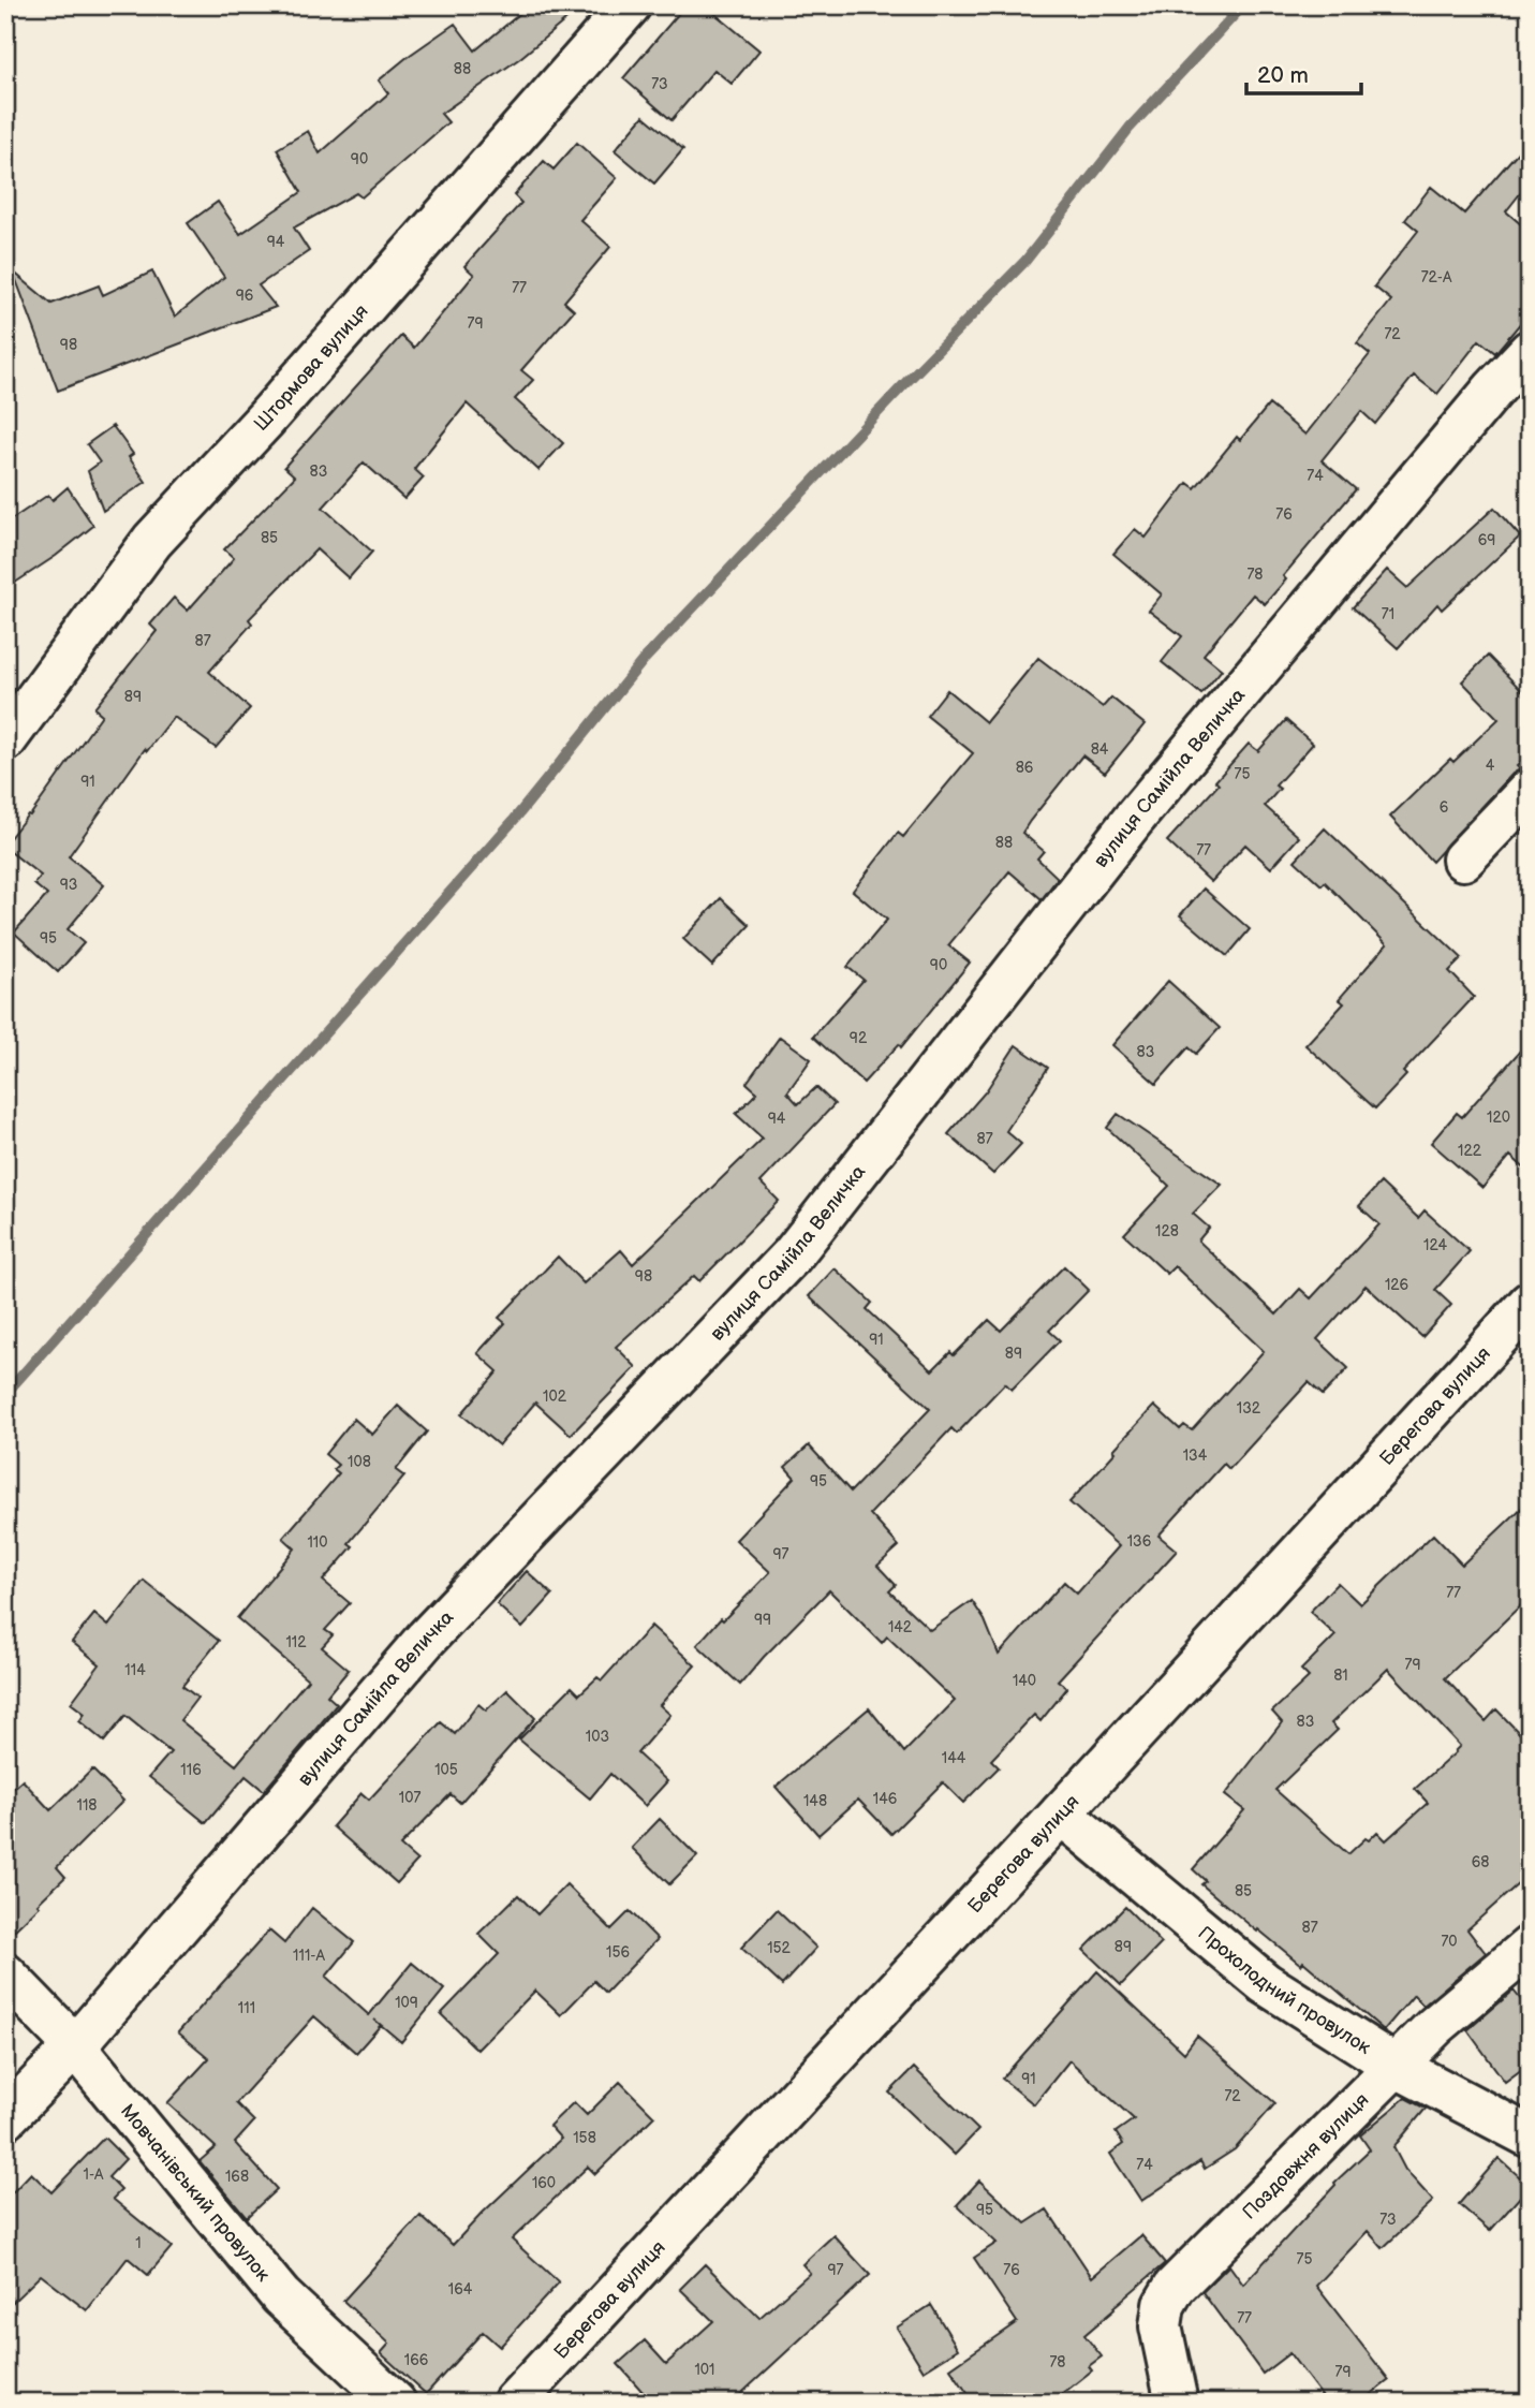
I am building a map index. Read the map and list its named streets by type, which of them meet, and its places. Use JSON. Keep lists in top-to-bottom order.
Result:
{
  "streets": {
    "street": [
      "Штормова вулиця",
      "вулиця Самійла Величка",
      "Берегова вулиця",
      "Прохолодний провулок",
      "Поздовжня вулиця",
      "Мовчанівський провулок"
    ]
  },
  "crossings": [
    ["вулиця Самійла Величка", "Мовчанівський провулок"],
    ["Берегова вулиця", "Прохолодний провулок"],
    ["Прохолодний провулок", "Поздовжня вулиця"]
  ],
  "house_numbers": [
    "88",
    "73",
    "90",
    "94",
    "72-А",
    "77",
    "96",
    "79",
    "72",
    "98",
    "83",
    "74",
    "76",
    "85",
    "69",
    "78",
    "71",
    "87",
    "89",
    "84",
    "4",
    "86",
    "75",
    "91",
    "6",
    "88",
    "77",
    "93",
    "95",
    "90",
    "92",
    "83",
    "120",
    "94",
    "87",
    "122",
    "128",
    "124",
    "98",
    "126",
    "91",
    "89",
    "102",
    "132",
    "134",
    "108",
    "95",
    "136",
    "110",
    "97",
    "77",
    "99",
    "142",
    "112",
    "79",
    "114",
    "81",
    "140",
    "83",
    "103",
    "144",
    "116",
    "105",
    "107",
    "146",
    "148",
    "118",
    "68",
    "85",
    "87",
    "70",
    "89",
    "152",
    "156",
    "111-А",
    "109",
    "111",
    "91",
    "72",
    "158",
    "74",
    "1-А",
    "168",
    "160",
    "95",
    "73",
    "1",
    "75",
    "97",
    "76",
    "164",
    "77",
    "166",
    "78",
    "101",
    "79"
  ],
  "scale_bar": "20 m"
}
